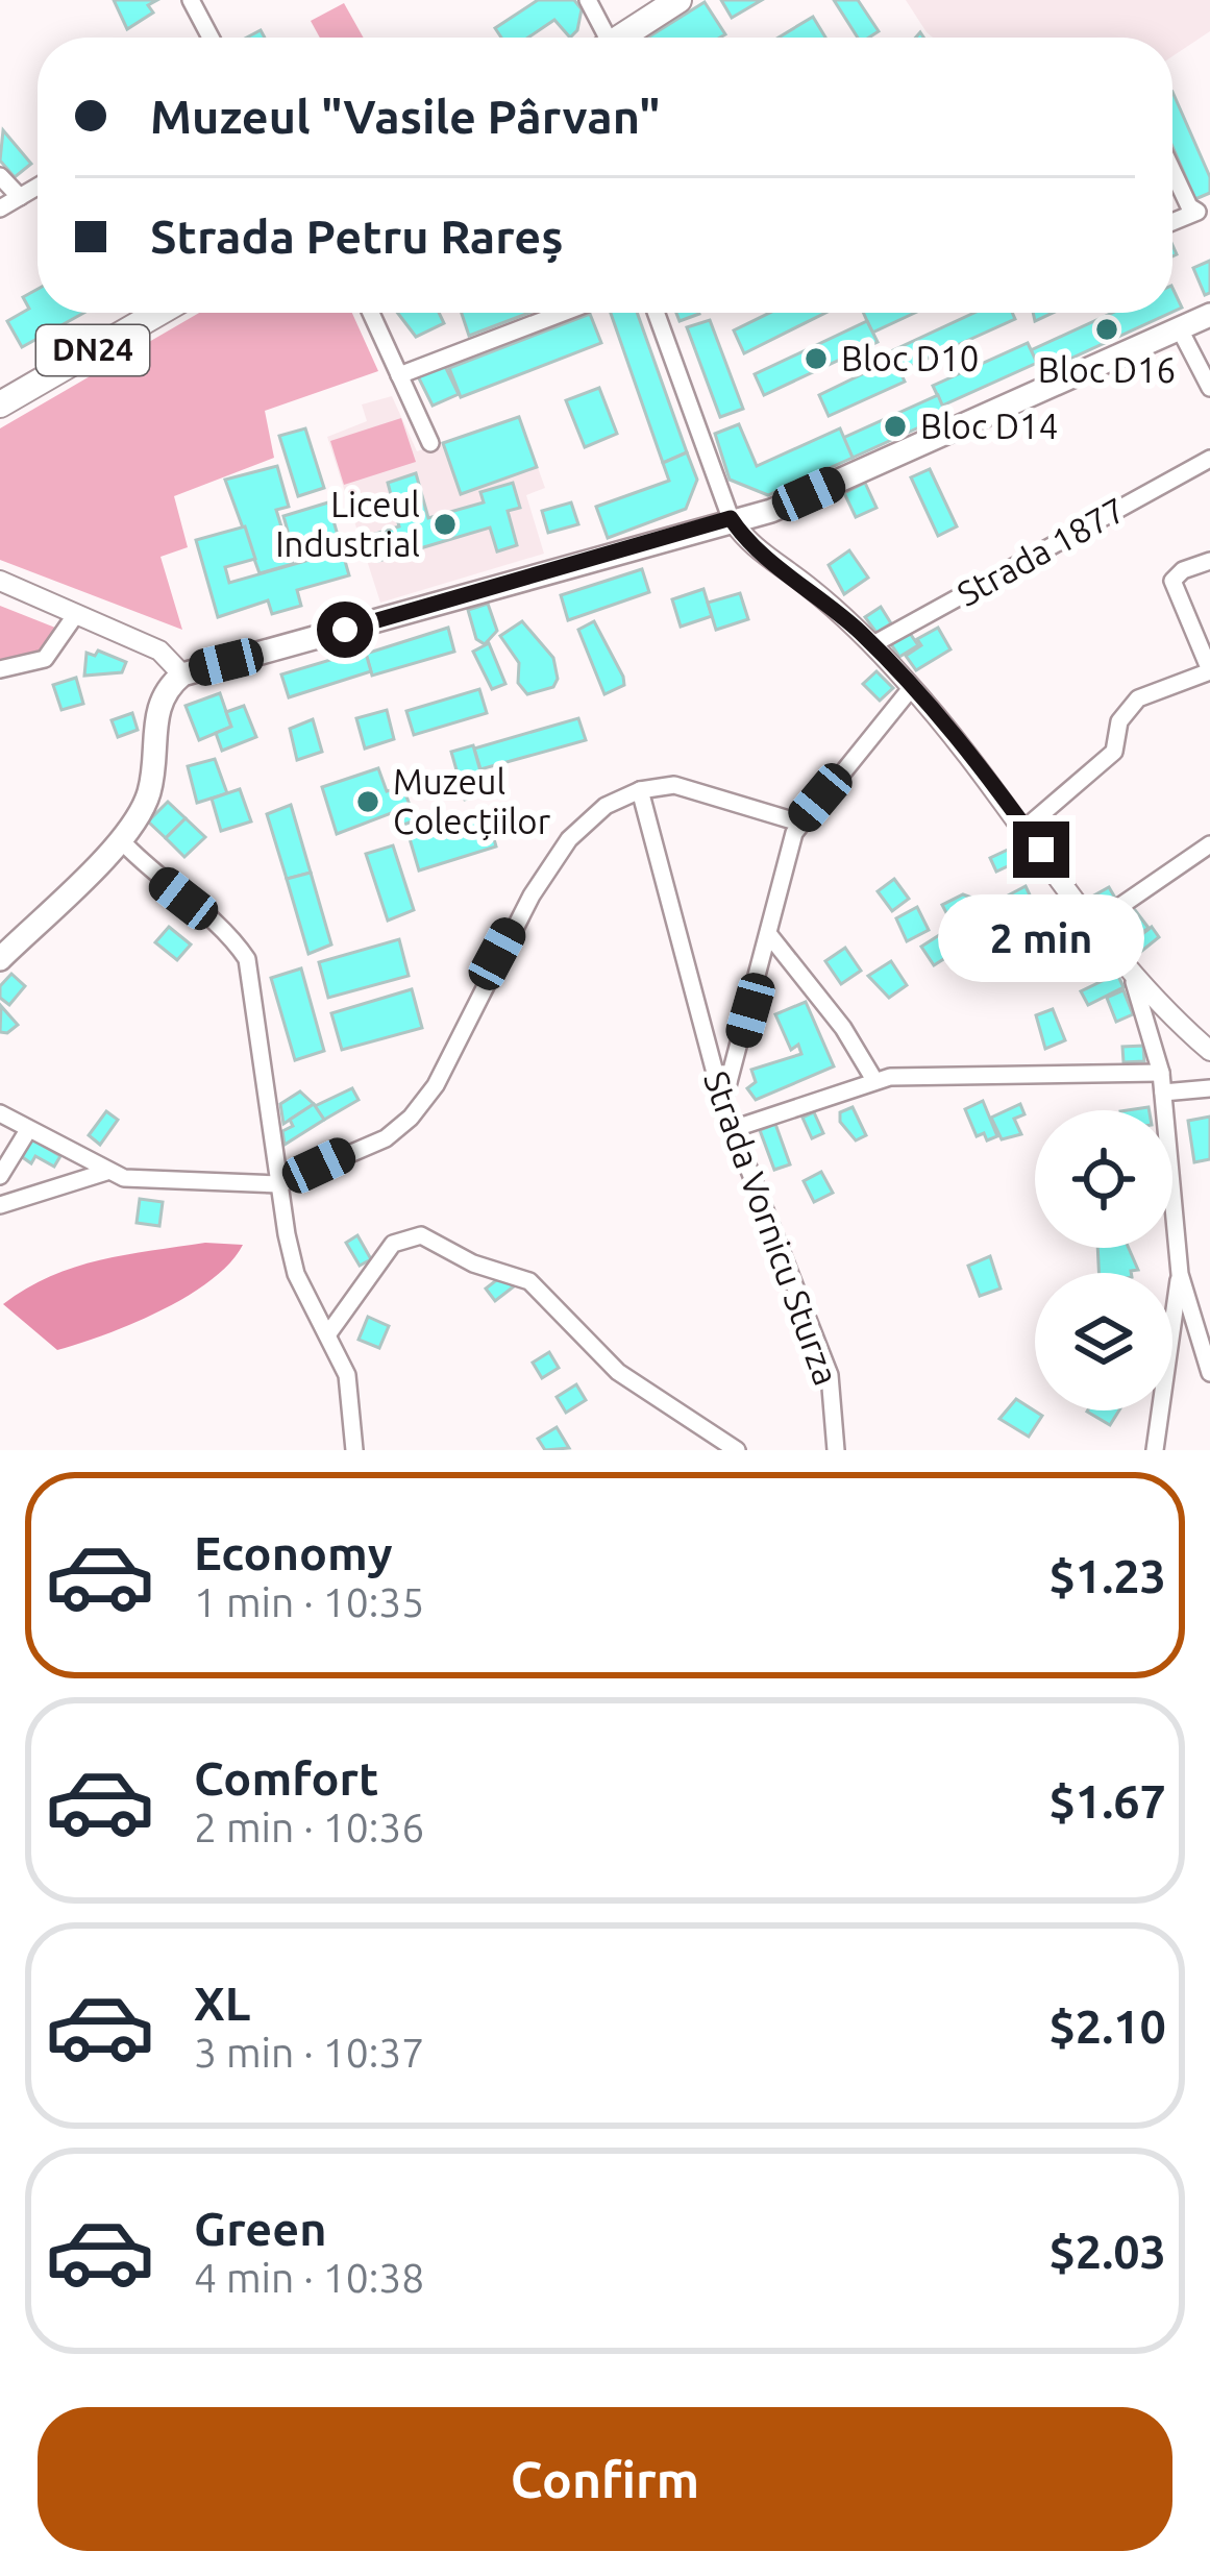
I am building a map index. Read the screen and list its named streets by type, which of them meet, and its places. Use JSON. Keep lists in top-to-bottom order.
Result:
{
  "streets": {
    "main road": ["DN24"],
    "street": ["Strada 1877", "Strada Vornicu Sturza"]
  },
  "places": [
    "Bloc D16",
    "Bloc D10",
    "Bloc D14",
    "Liceul Industrial",
    "Muzeul Colecțiilor"
  ],
  "page": {
    "banner": ["Muzeul \"Vasile Pârvan\"", "Strada Petru Rareș"],
    "bubble": "2 min",
    "list": [
      {
        "name": "Economy",
        "note": "1 min · 10:35",
        "value": "$1.23"
      },
      {
        "name": "Comfort",
        "note": "2 min · 10:36",
        "value": "$1.67"
      },
      {
        "name": "XL",
        "note": "3 min · 10:37",
        "value": "$2.10"
      },
      {
        "name": "Green",
        "note": "4 min · 10:38",
        "value": "$2.03"
      }
    ],
    "buttons": "Confirm"
  }
}
